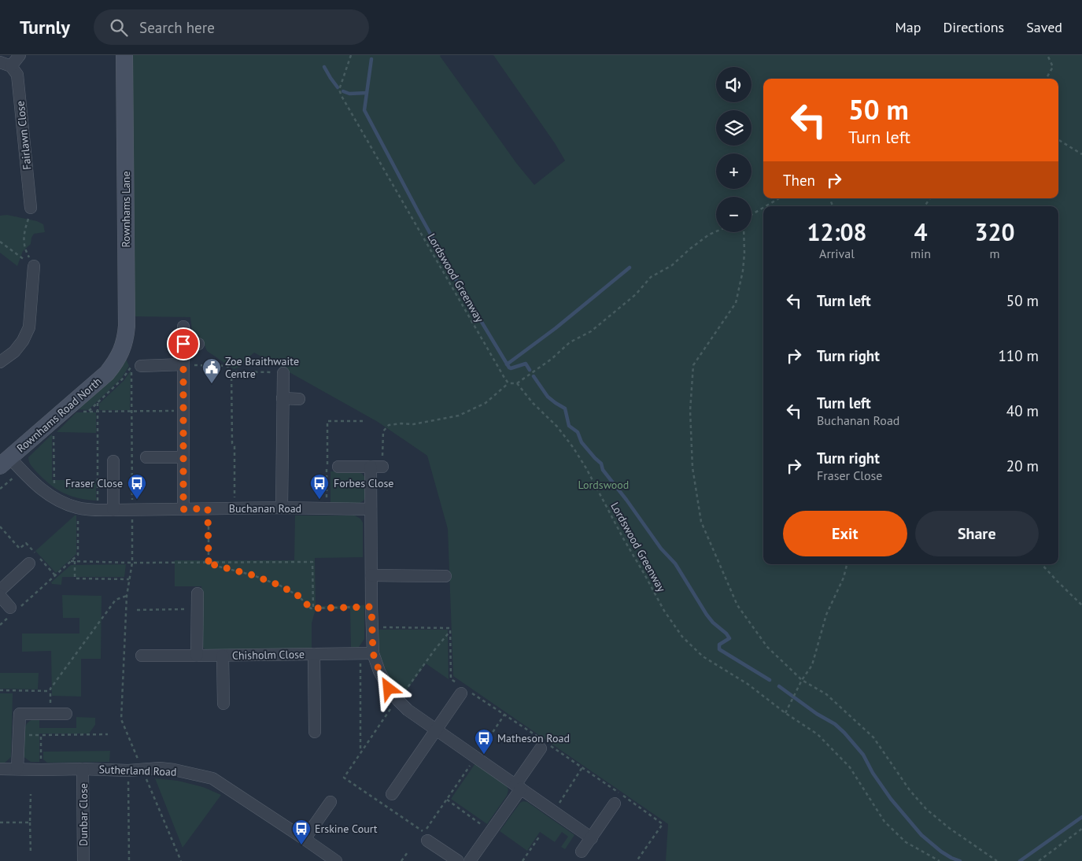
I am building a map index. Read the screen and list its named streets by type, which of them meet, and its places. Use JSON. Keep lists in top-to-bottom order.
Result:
{
  "streets": {
    "street": [
      "Fairlawn Close",
      "Rownhams Lane",
      "Rownhams Road North",
      "Buchanan Road",
      "Chisholm Close",
      "Sutherland Road",
      "Dunbar Close"
    ],
    "path": ["Lordswood Greenway"]
  },
  "crossings": [
    ["Rownhams Lane", "Rownhams Road North"],
    ["Rownhams Road North", "Buchanan Road"],
    ["Sutherland Road", "Dunbar Close"]
  ],
  "parks": ["Lordswood"],
  "places": {
    "public building": ["Zoe Braithwaite Centre"],
    "bus stop": [
      "Fraser Close",
      "Forbes Close",
      "Matheson Road",
      "Erskine Court"
    ]
  },
  "page": {
    "header": "Turnly",
    "search": "Search here",
    "nav": ["Map", "Directions", "Saved"],
    "map_buttons": ["+", "−"],
    "turn": ["50 m", "Turn left"],
    "then": "Then",
    "eta": [
      "12:08",
      "Arrival",
      "4",
      "min",
      "320",
      "m"
    ],
    "list": [
      {
        "name": "Turn left",
        "value": "50 m"
      },
      {
        "name": "Turn right",
        "value": "110 m"
      },
      {
        "name": "Turn left",
        "note": "Buchanan Road",
        "value": "40 m"
      },
      {
        "name": "Turn right",
        "note": "Fraser Close",
        "value": "20 m"
      }
    ],
    "buttons": ["Exit", "Share"]
  }
}
